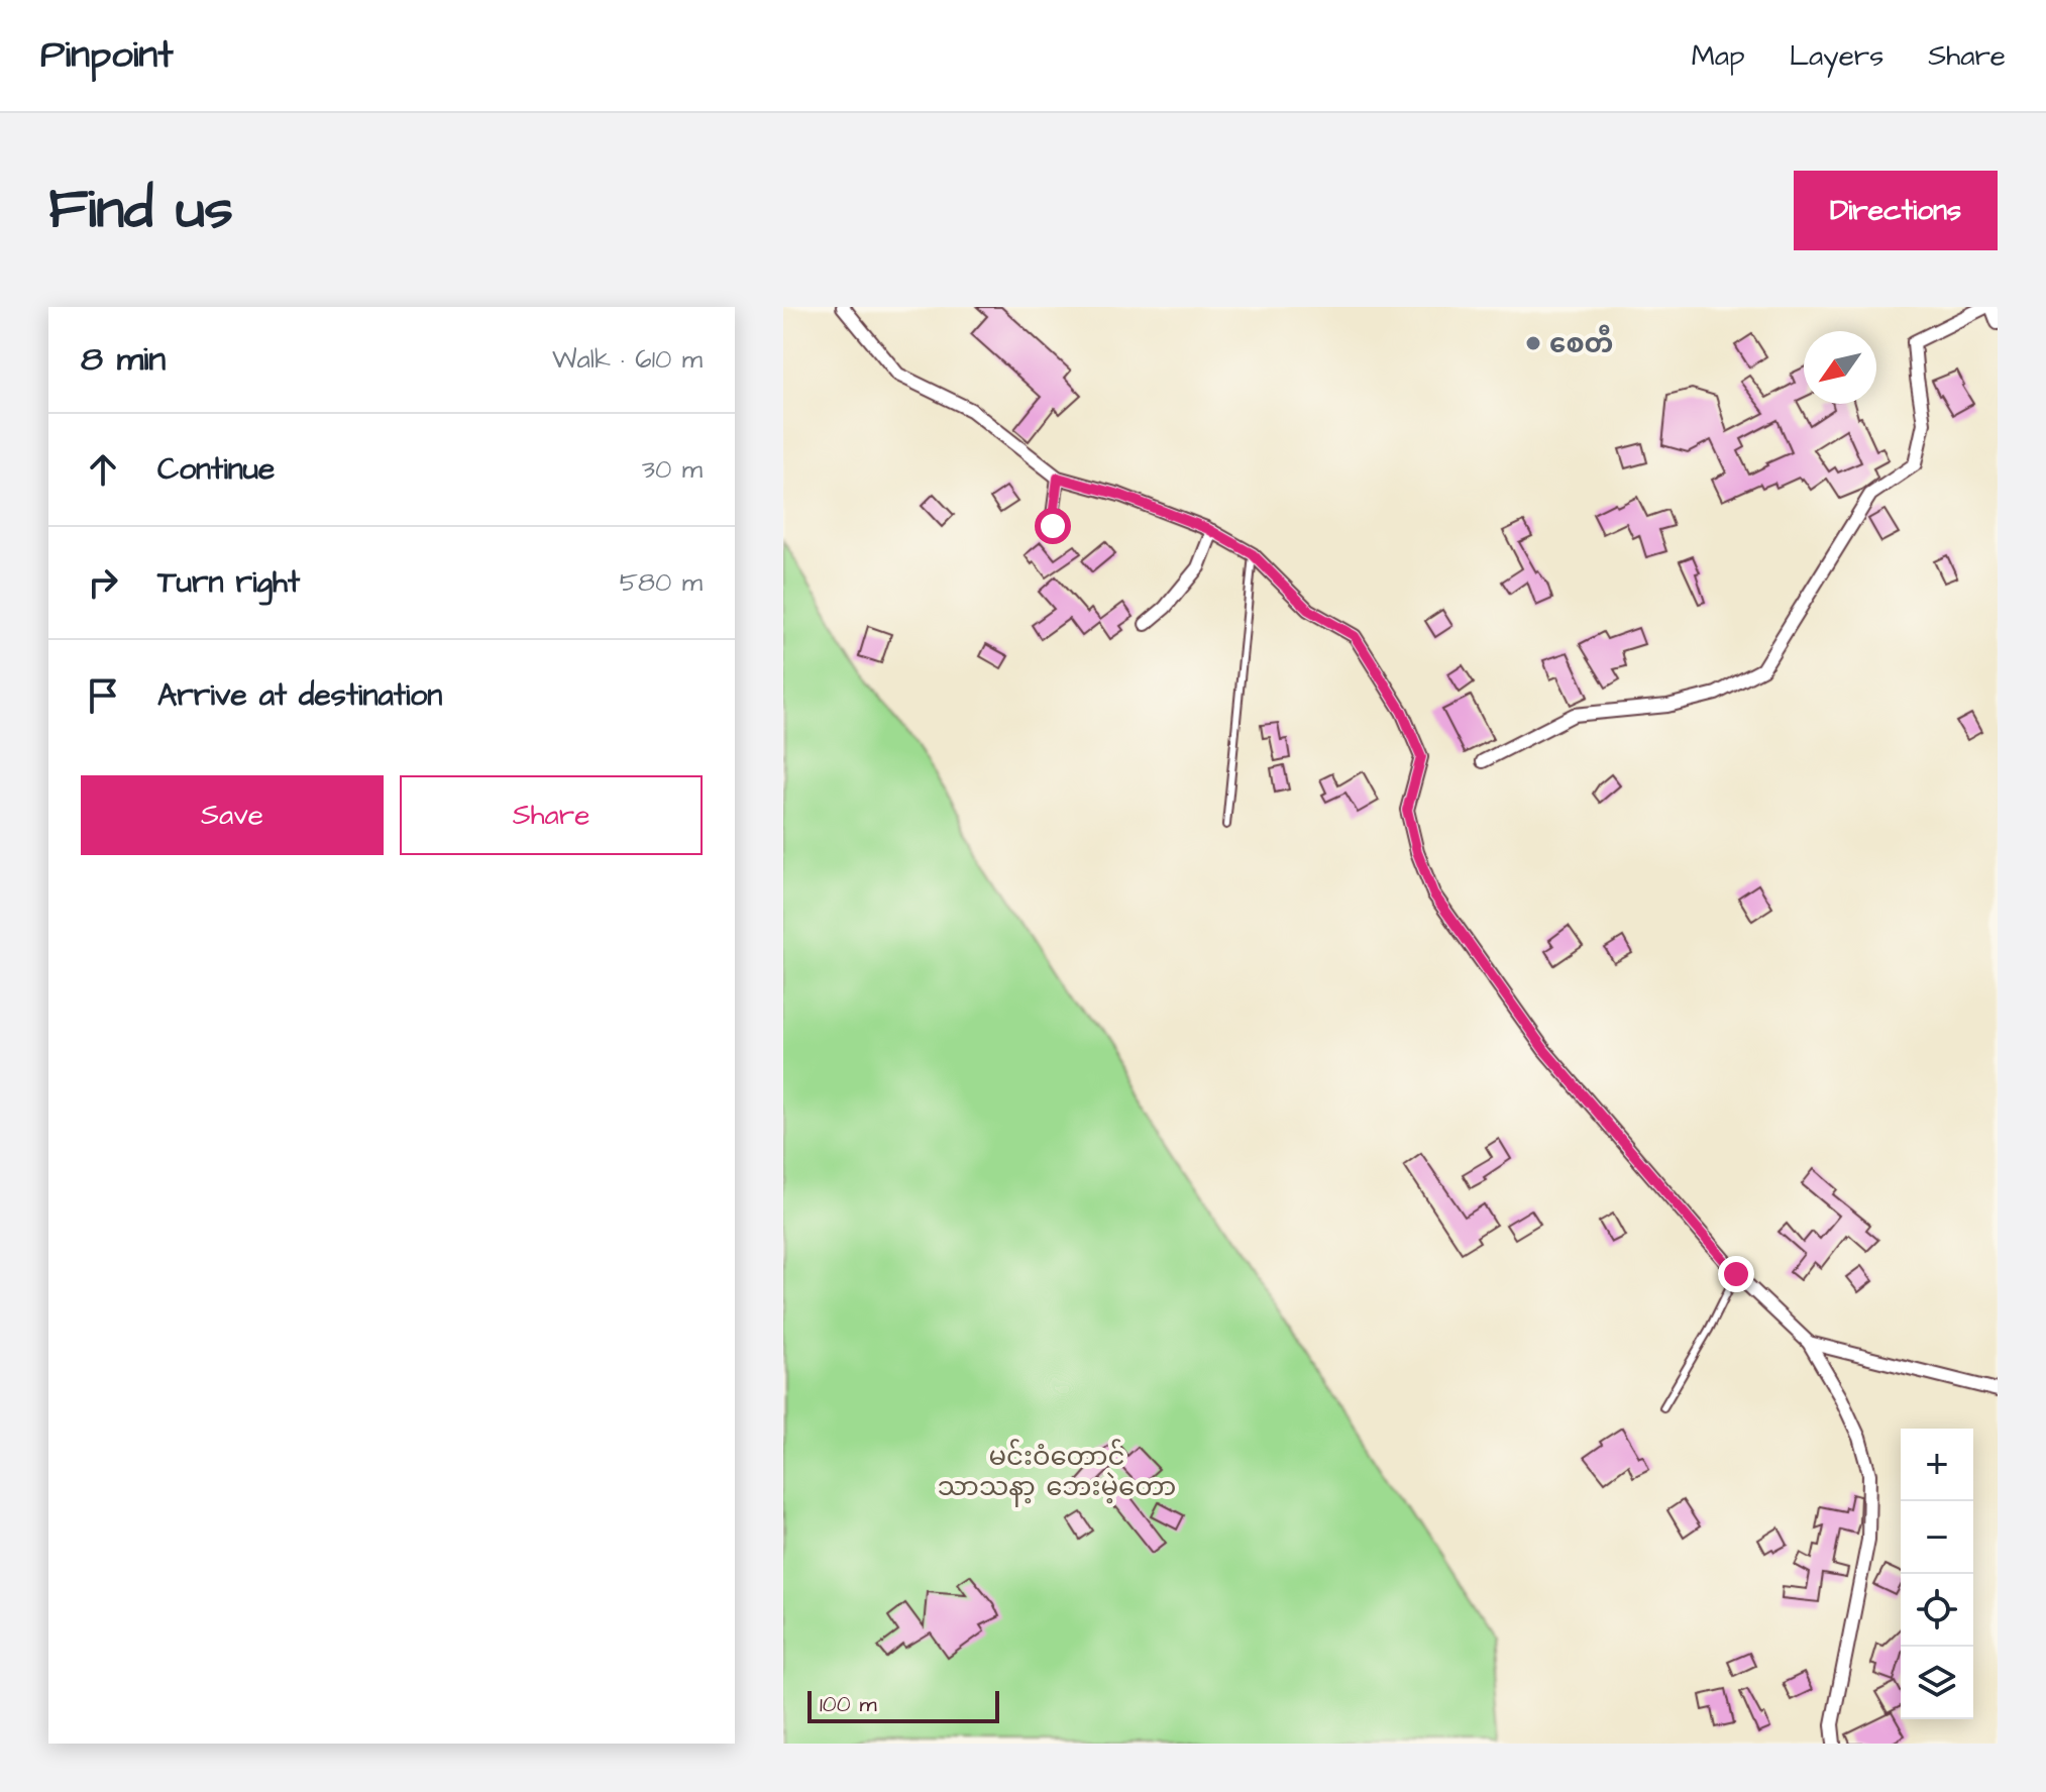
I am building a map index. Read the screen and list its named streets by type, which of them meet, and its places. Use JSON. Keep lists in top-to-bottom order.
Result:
{
  "parks": ["မင်းဝံတောင် သာသနာ့ ‌ဘေးမဲ့တော"],
  "places": ["စေတီ"],
  "scale_bar": "100 m",
  "north": "bottom left",
  "page": {
    "header": "Pinpoint",
    "nav": ["Map", "Layers", "Share"],
    "title": "Find us",
    "buttons": [
      "Directions",
      ["Save", "Share"]
    ],
    "heading": ["8 min", "Walk · 610 m"],
    "list": [
      ["Continue", "30 m"],
      ["Turn right", "580 m"],
      "Arrive at destination"
    ],
    "map_buttons": ["+", "−"],
    "scale": "100 m"
  }
}
